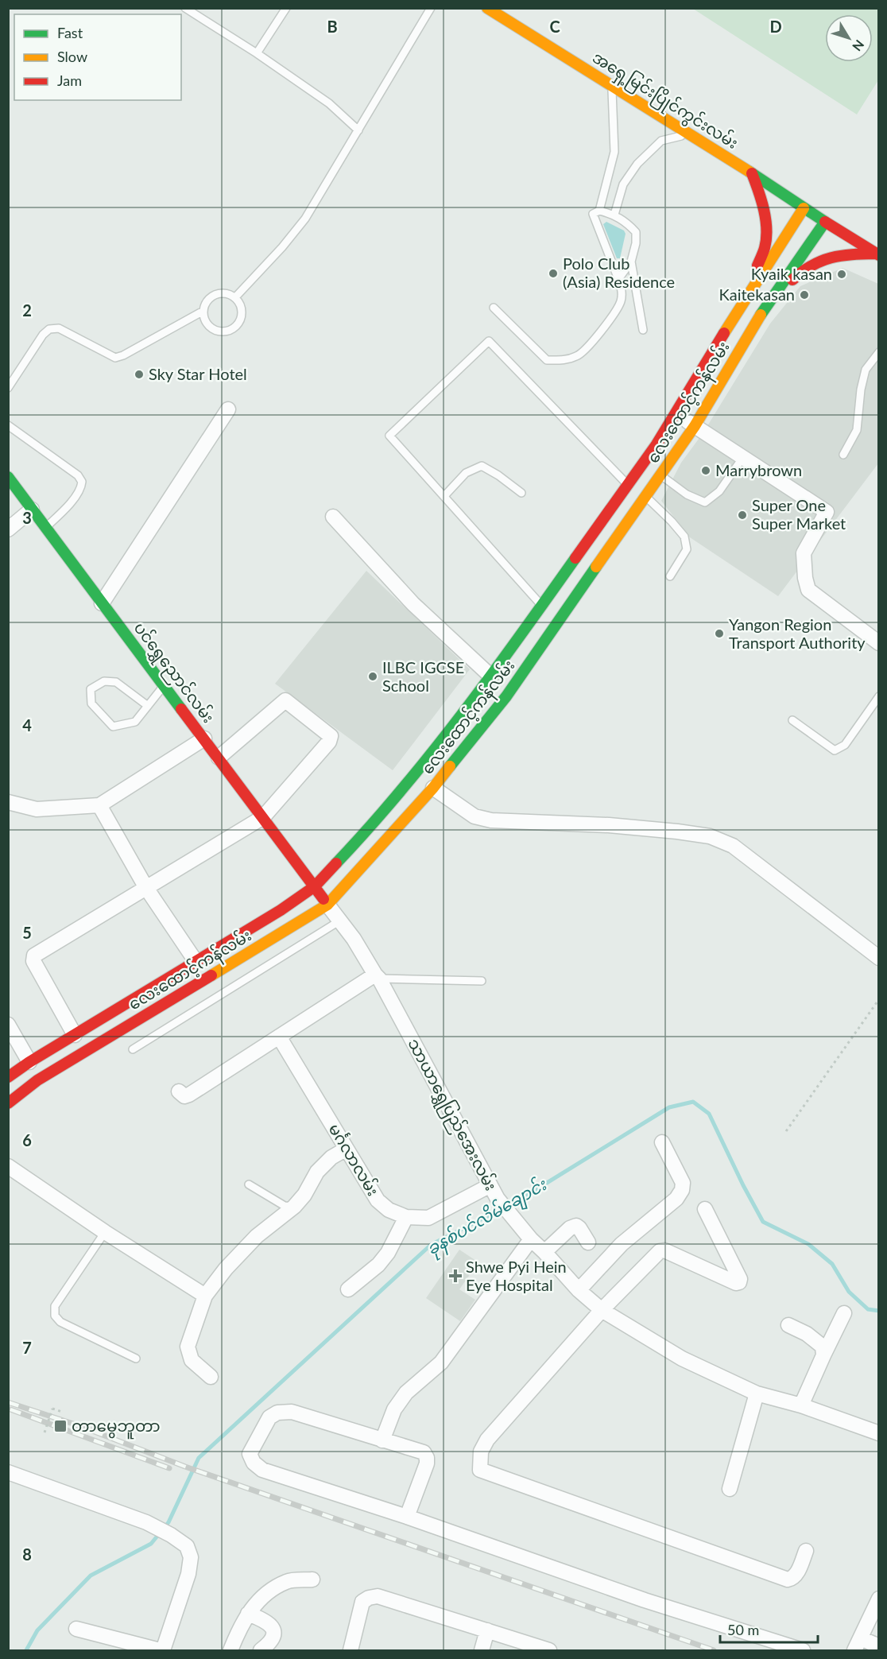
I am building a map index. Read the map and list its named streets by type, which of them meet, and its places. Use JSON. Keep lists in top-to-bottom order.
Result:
{
  "streets": {
    "main road": [
      "အရှေ့မြင်းပြိုင်ကွင်းလမ်း",
      "လေးထောင့်ကန်လမ်း",
      "ပင်ရွှေညောင်လမ်း",
      "သာယာရွှေပြည်အေးလမ်း"
    ],
    "street": ["မင်္ဂလာလမ်း"]
  },
  "crossings": [
    ["အရှေ့မြင်းပြိုင်ကွင်းလမ်း", "လေးထောင့်ကန်လမ်း"],
    ["လေးထောင့်ကန်လမ်း", "ပင်ရွှေညောင်လမ်း"],
    ["လေးထောင့်ကန်လမ်း", "သာယာရွှေပြည်အေးလမ်း"],
    ["ပင်ရွှေညောင်လမ်း", "သာယာရွှေပြည်အေးလမ်း"],
    ["သာယာရွှေပြည်အေးလမ်း", "မင်္ဂလာလမ်း"]
  ],
  "water": ["ခုနစ်ပင်လိမ်ချောင်း"],
  "places": {
    "other": [
      "Polo Club (Asia) Residence",
      "Kyaik kasan",
      "Kaitekasan",
      "Sky Star Hotel",
      "Marrybrown",
      "Super One Super Market",
      "Yangon Region Transport Authority",
      "ILBC IGCSE School"
    ],
    "health": ["Shwe Pyi Hein Eye Hospital"],
    "transit": ["တာမွေဘူတာ"]
  },
  "legend": ["Fast", "Slow", "Jam"],
  "scale_bar": "50 m",
  "north": "bottom right",
  "grid": {
    "columns": ["B", "C", "D"],
    "rows": [
      "2",
      "3",
      "4",
      "5",
      "6",
      "7",
      "8"
    ]
  }
}
